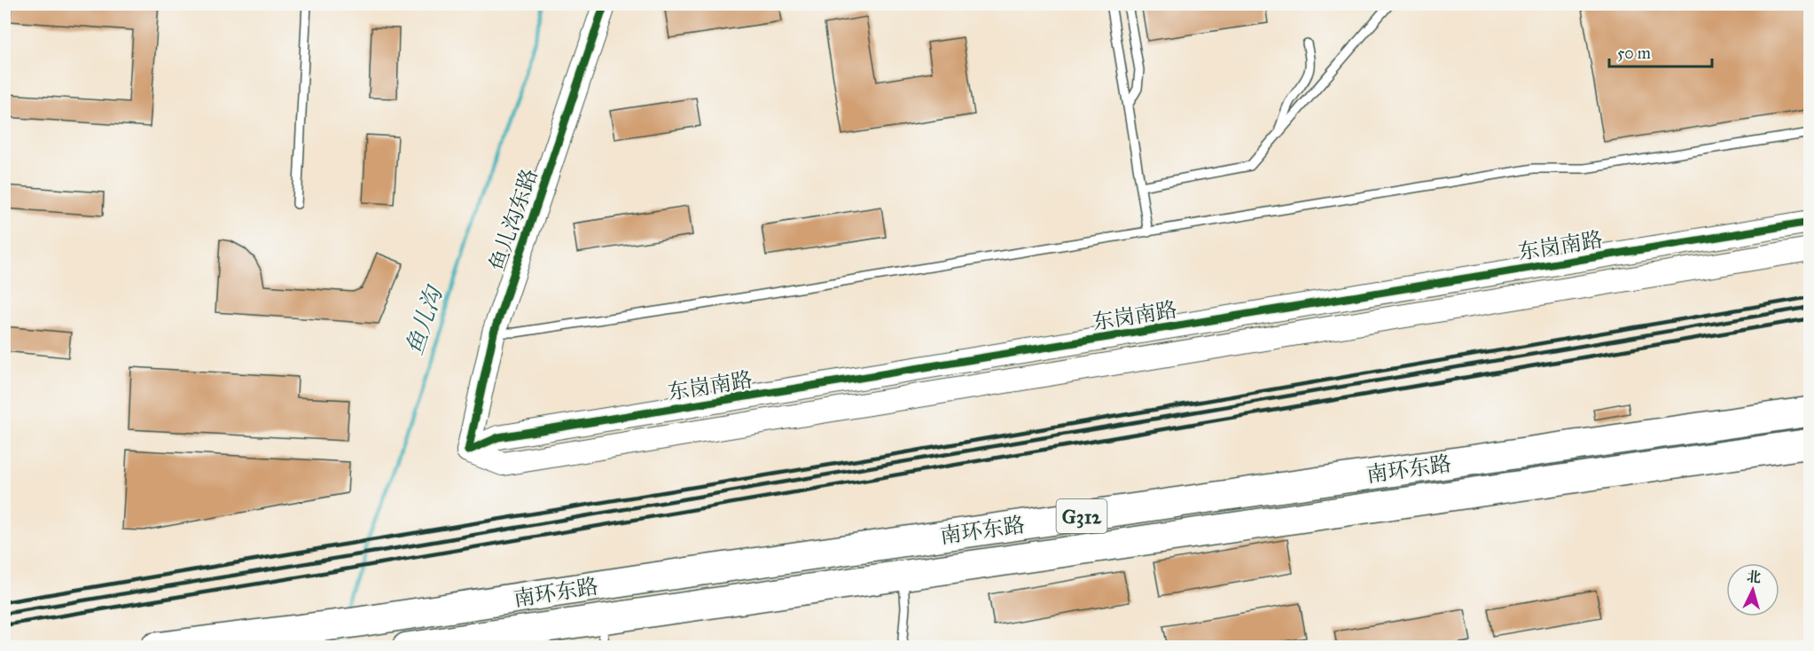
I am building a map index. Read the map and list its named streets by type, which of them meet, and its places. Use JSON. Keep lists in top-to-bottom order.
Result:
{
  "streets": {
    "highway": ["南环东路", "G312"],
    "street": ["鱼儿沟东路", "东岗南路"]
  },
  "crossings": [
    ["鱼儿沟东路", "东岗南路"]
  ],
  "water": ["鱼儿沟"],
  "scale_bar": "50 m",
  "north": "top"
}
